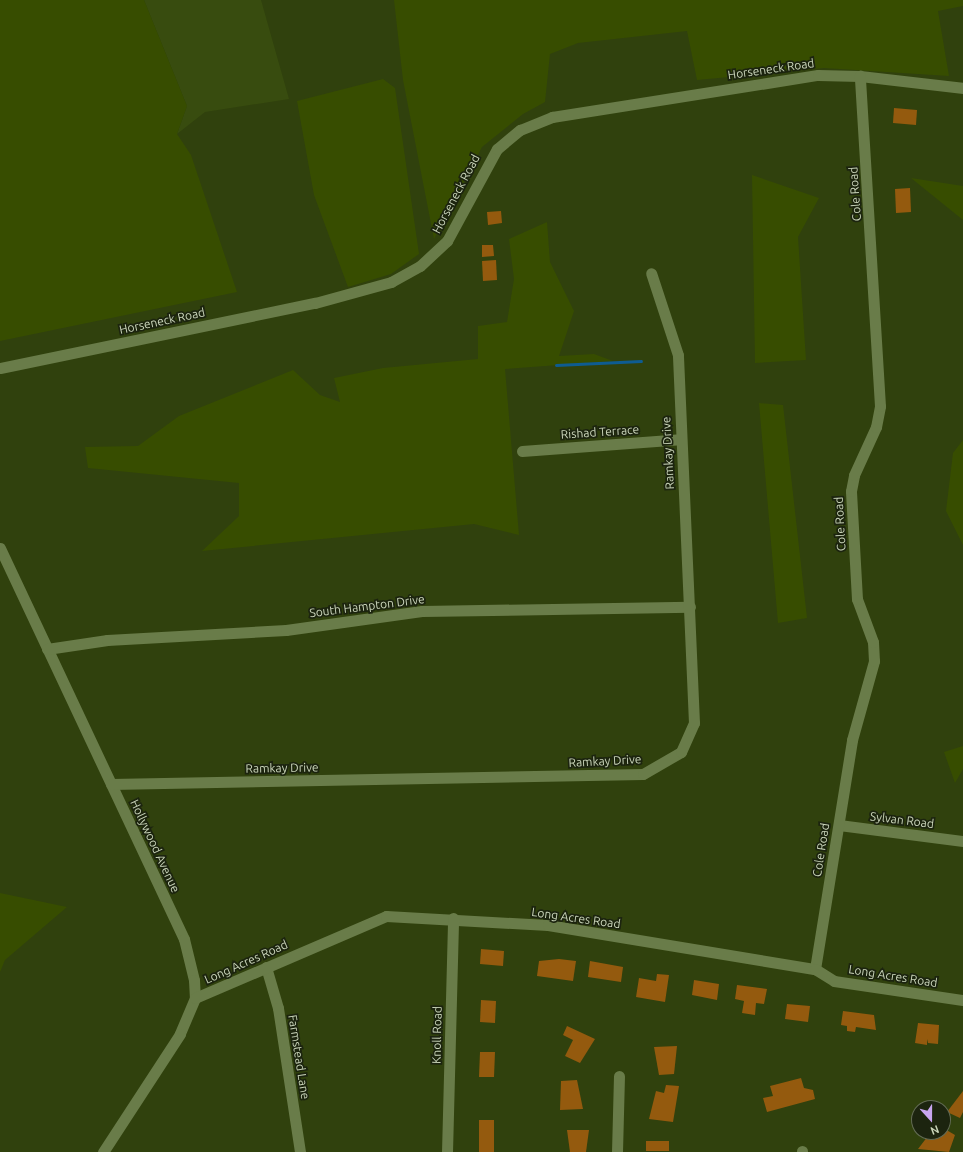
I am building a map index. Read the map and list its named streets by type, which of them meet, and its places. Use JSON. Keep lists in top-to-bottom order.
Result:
{
  "streets": {
    "street": [
      "Horseneck Road",
      "Cole Road",
      "Rishad Terrace",
      "Ramkay Drive",
      "South Hampton Drive",
      "Sylvan Road",
      "Hollywood Avenue",
      "Long Acres Road",
      "Knoll Road",
      "Farmstead Lane"
    ]
  },
  "crossings": [
    ["Horseneck Road", "Cole Road"],
    ["Cole Road", "Sylvan Road"],
    ["Cole Road", "Long Acres Road"],
    ["Rishad Terrace", "Ramkay Drive"],
    ["Ramkay Drive", "South Hampton Drive"],
    ["Ramkay Drive", "Hollywood Avenue"],
    ["South Hampton Drive", "Hollywood Avenue"],
    ["Hollywood Avenue", "Long Acres Road"],
    ["Long Acres Road", "Knoll Road"],
    ["Long Acres Road", "Farmstead Lane"]
  ],
  "north": "bottom"
}
